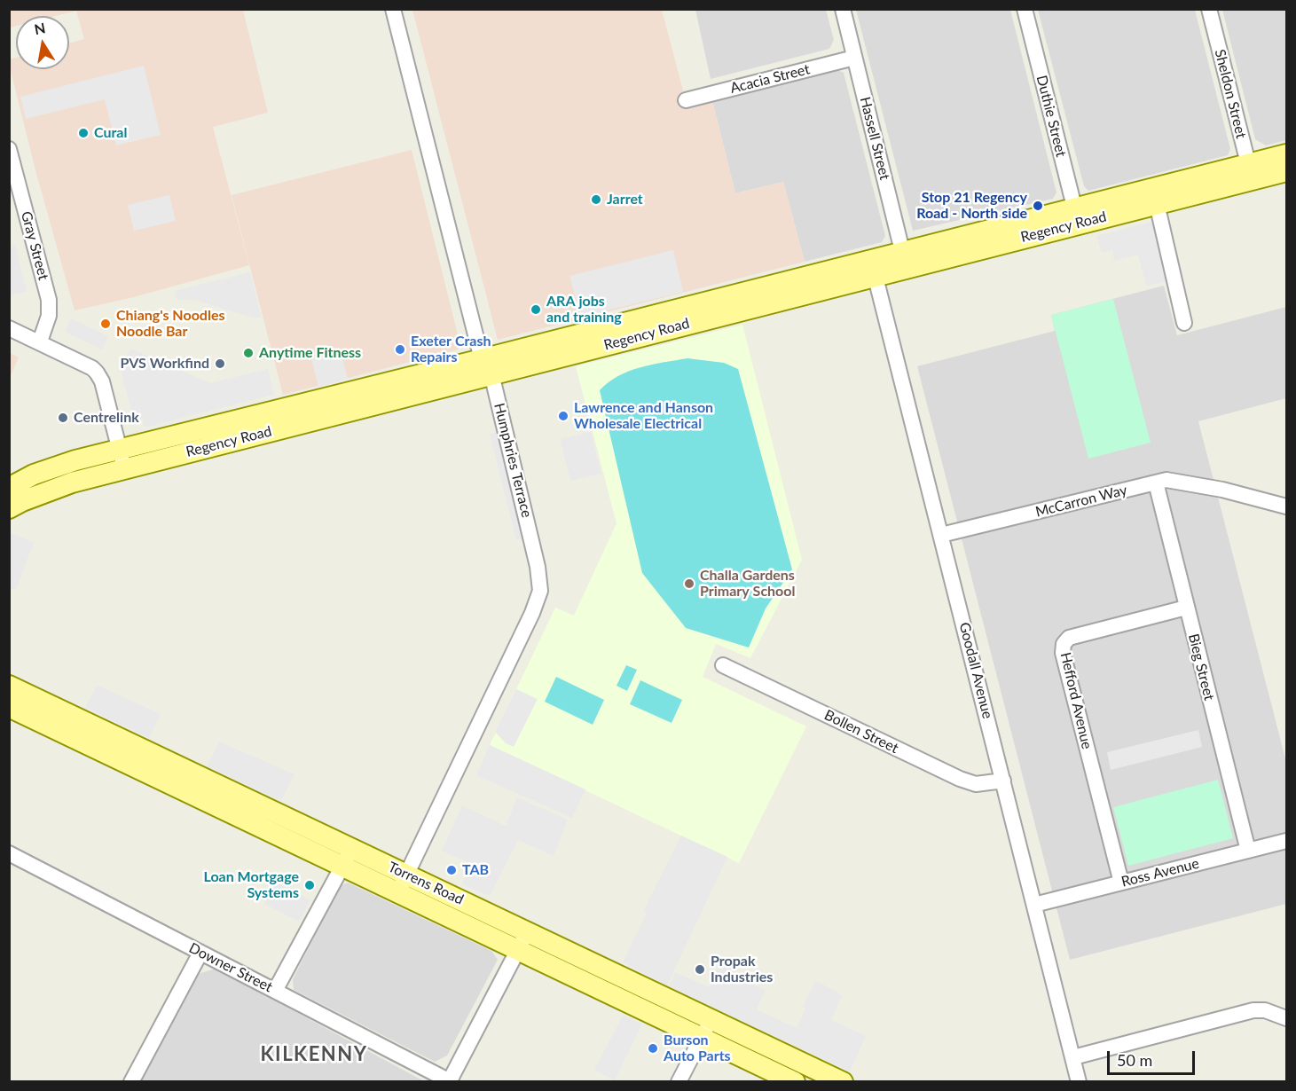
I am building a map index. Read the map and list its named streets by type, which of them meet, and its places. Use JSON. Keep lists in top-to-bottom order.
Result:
{
  "streets": {
    "main road": ["Regency Road", "Torrens Road"],
    "street": [
      "Acacia Street",
      "Sheldon Street",
      "Duthie Street",
      "Hassell Street",
      "Gray Street",
      "Humphries Terrace",
      "McCarron Way",
      "Bieg Street",
      "Goodall Avenue",
      "Hefford Avenue",
      "Bollen Street",
      "Ross Avenue",
      "Downer Street"
    ]
  },
  "crossings": [
    ["Acacia Street", "Hassell Street"],
    ["Sheldon Street", "Regency Road"],
    ["Duthie Street", "Regency Road"],
    ["Hassell Street", "Regency Road"],
    ["Regency Road", "Humphries Terrace"],
    ["Regency Road", "Goodall Avenue"],
    ["Humphries Terrace", "Torrens Road"],
    ["McCarron Way", "Bieg Street"],
    ["McCarron Way", "Goodall Avenue"],
    ["Bieg Street", "Hefford Avenue"],
    ["Bieg Street", "Ross Avenue"],
    ["Goodall Avenue", "Bollen Street"],
    ["Goodall Avenue", "Ross Avenue"],
    ["Hefford Avenue", "Ross Avenue"]
  ],
  "districts": ["KILKENNY"],
  "places": [
    "Cural",
    "Jarret",
    "Stop 21 Regency Road - North side",
    "ARA jobs and training",
    "Chiang's Noodles Noodle Bar",
    "Exeter Crash Repairs",
    "Anytime Fitness",
    "PVS Workfind",
    "Lawrence and Hanson Wholesale Electrical",
    "Centrelink",
    "Challa Gardens Primary School",
    "TAB",
    "Loan Mortgage Systems",
    "Propak Industries",
    "Burson Auto Parts"
  ],
  "scale_bar": "50 m",
  "north": "top"
}
